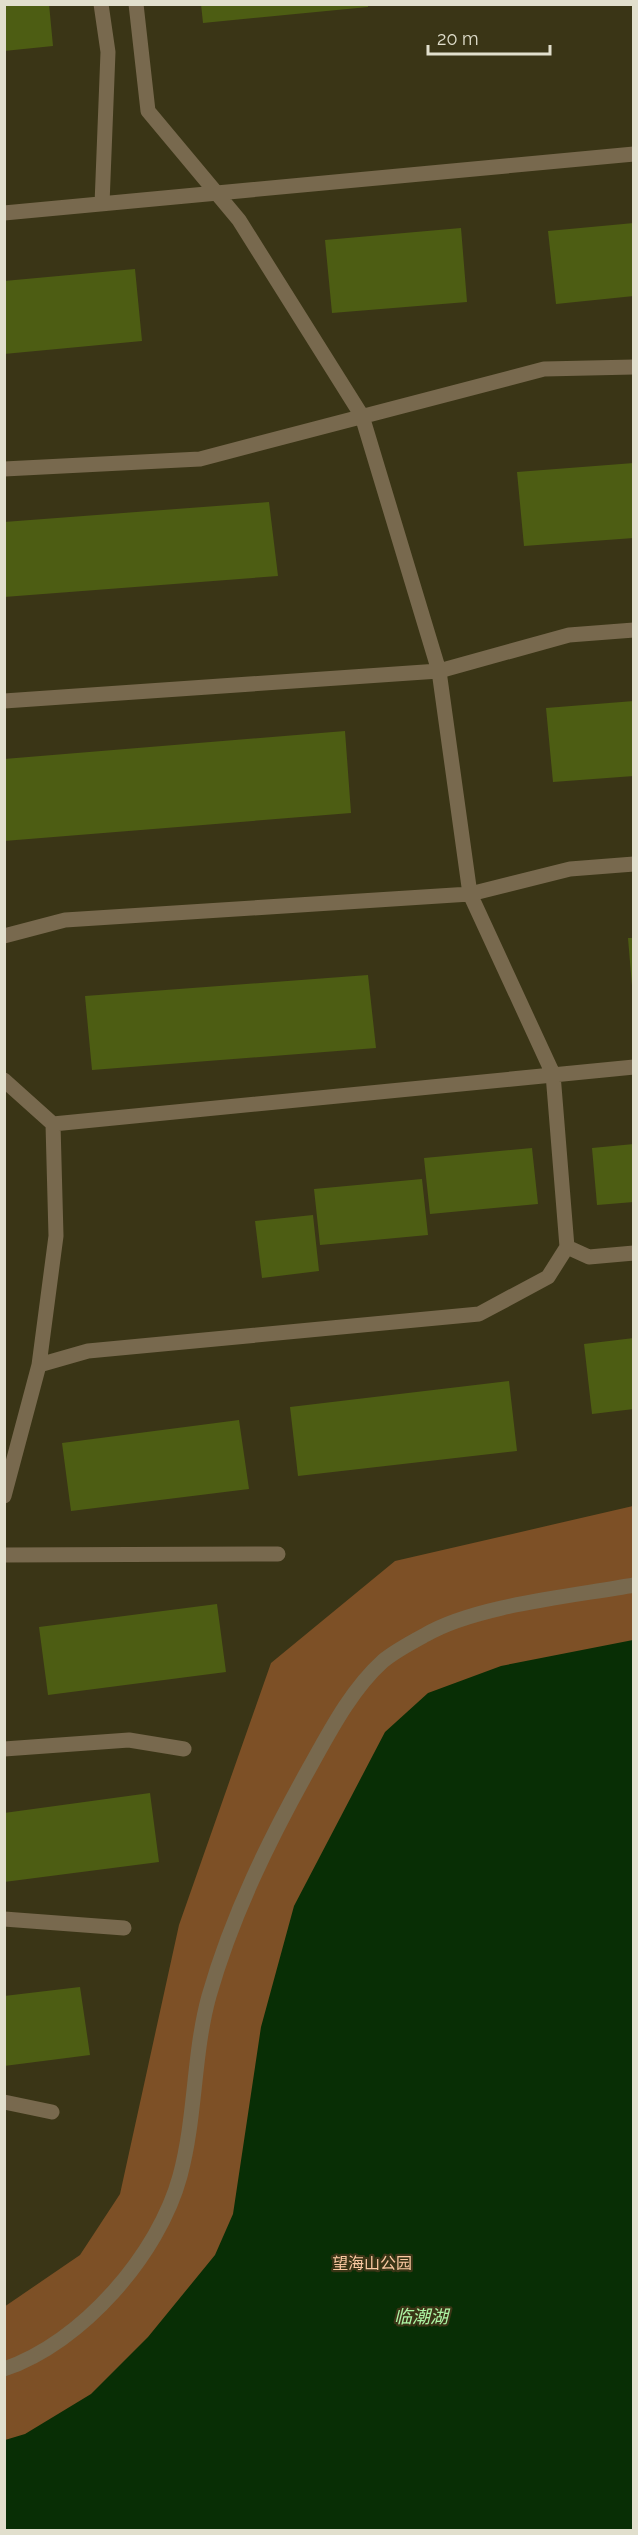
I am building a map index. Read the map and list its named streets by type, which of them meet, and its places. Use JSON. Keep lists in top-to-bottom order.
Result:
{
  "water": ["临潮湖"],
  "parks": ["望海山公园"],
  "scale_bar": "20 m"
}
